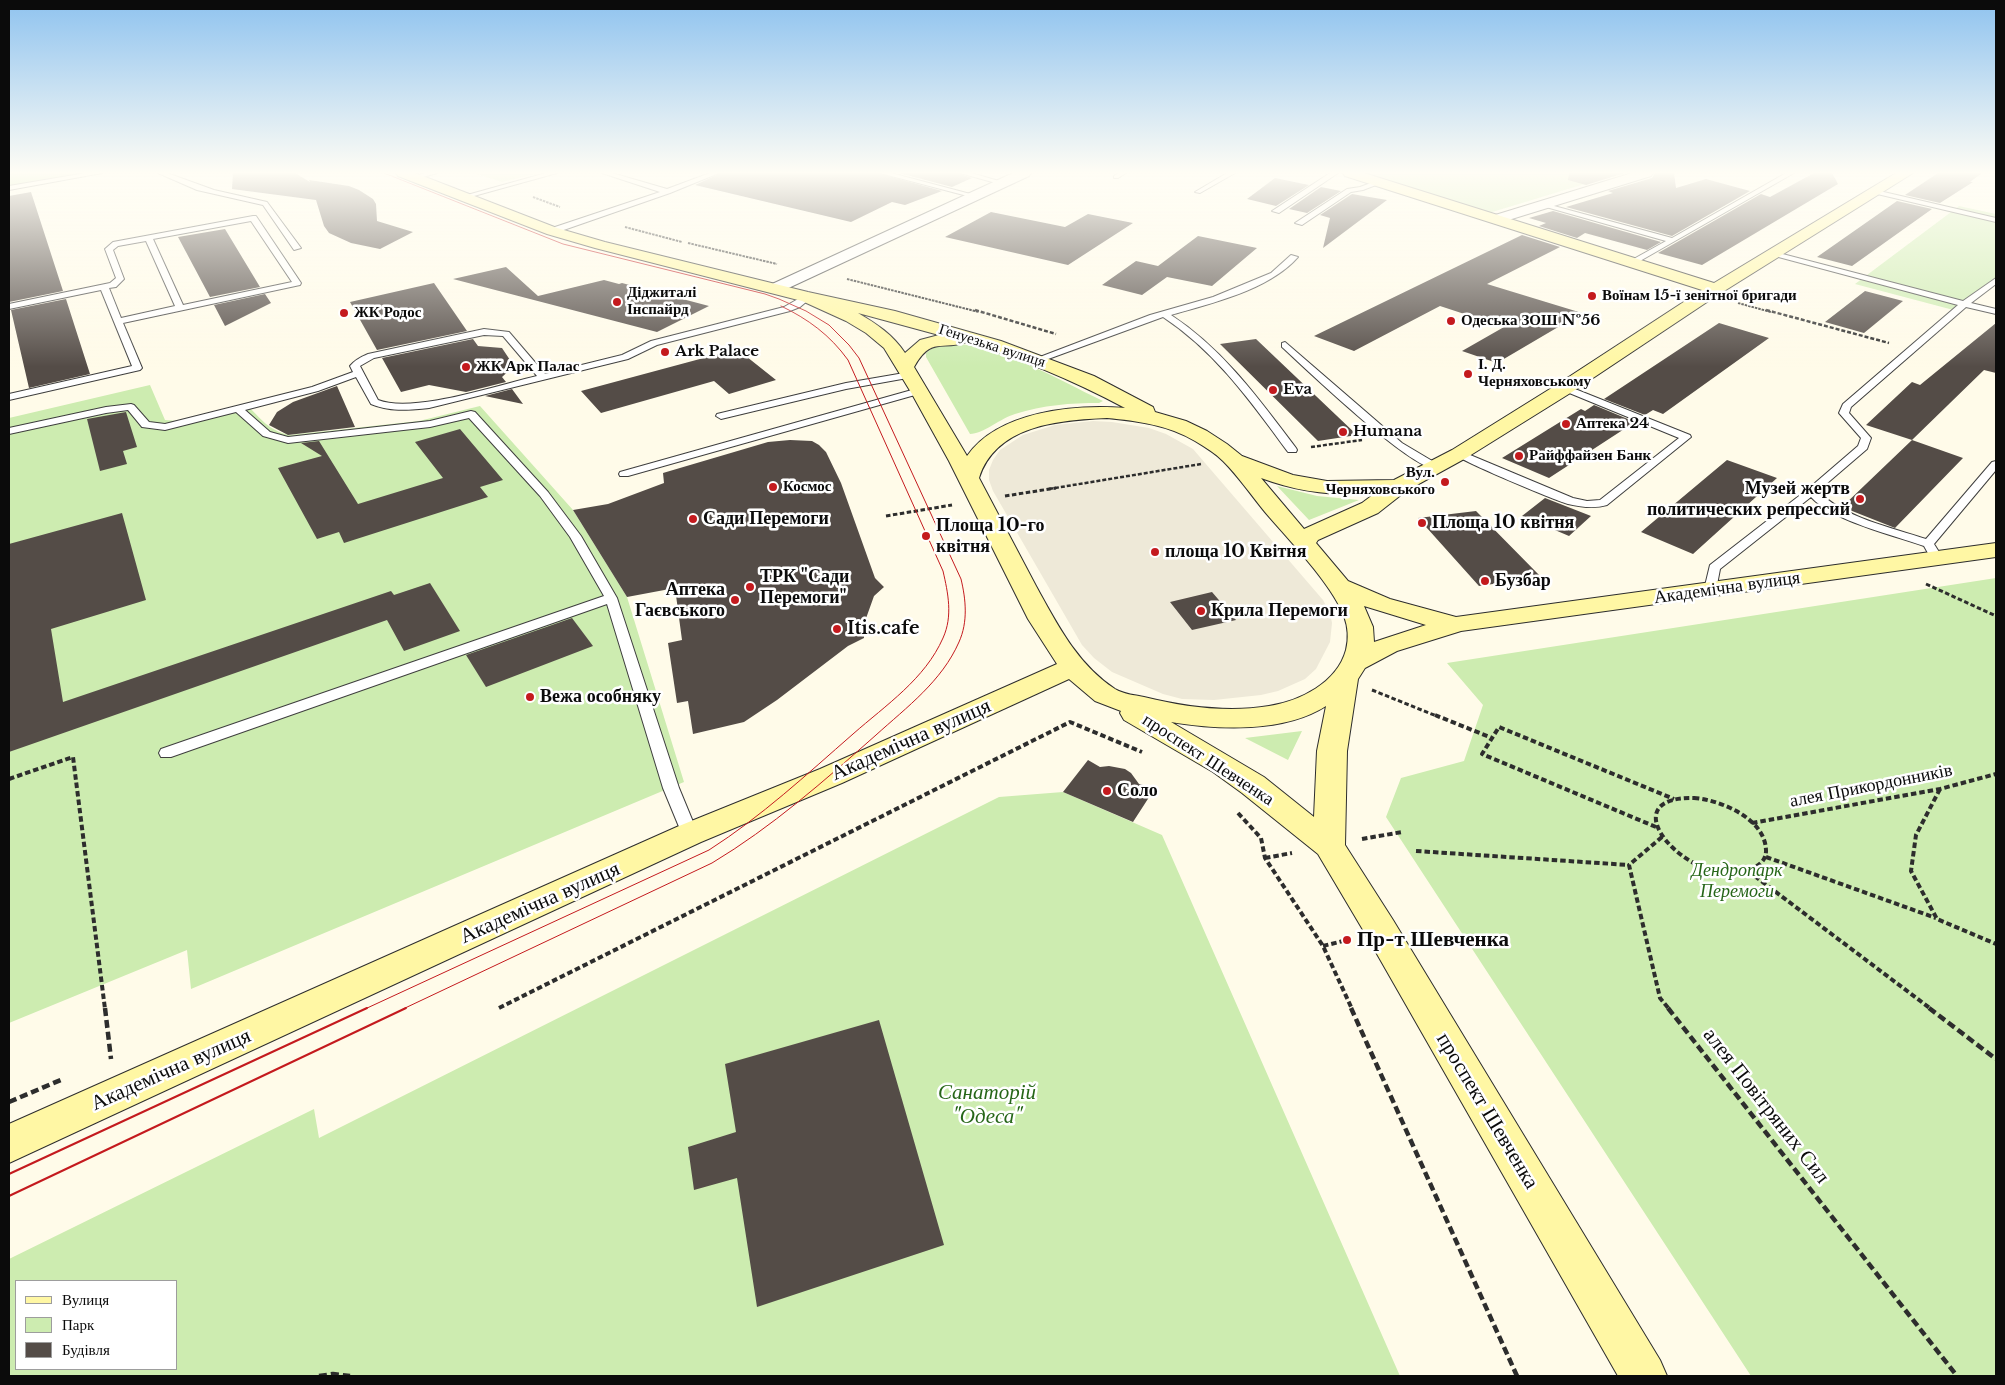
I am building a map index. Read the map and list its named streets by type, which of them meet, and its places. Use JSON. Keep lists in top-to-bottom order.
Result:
{
  "streets": {
    "main road": ["Генуезька вулиця", "Академічна вулиця", "проспект Шевченка"],
    "path": ["алея Прикордонників", "алея Повітряних Сил"]
  },
  "parks": ["Дендропарк Перемоги", "Санаторій \"Одеса\""],
  "places": [
    "Воїнам 15-ї зенітної бригади",
    "Діджиталі Інспайрд",
    "ЖК Родос",
    "Одеська ЗОШ №56",
    "Ark Palace",
    "ЖК Арк Палас",
    "І. Д. Черняховському",
    "Eva",
    "Аптека 24",
    "Humana",
    "Райффайзен Банк",
    "Вул. Черняховського",
    "Космос",
    "Музей жертв политических репрессий",
    "Сади Перемоги",
    "Площа 10 квітня",
    "Площа 10-го квітня",
    "площа 10 Квітня",
    "Бузбар",
    "ТРК \"Сади Перемоги\"",
    "Аптека Гаєвського",
    "Крила Перемоги",
    "Itis.cafe",
    "Вежа особняку",
    "Соло",
    "Пр-т Шевченка"
  ],
  "legend": ["Вулиця", "Парк", "Будівля"]
}
